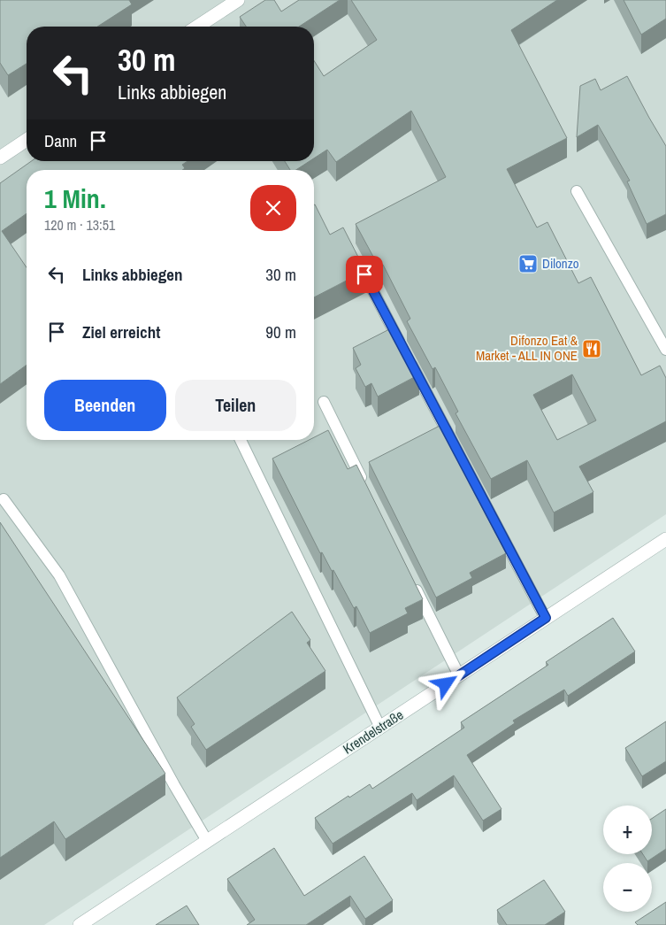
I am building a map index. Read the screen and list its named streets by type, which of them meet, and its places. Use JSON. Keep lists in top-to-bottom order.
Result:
{
  "streets": {
    "street": ["Krendelstraße"]
  },
  "places": {
    "supermarket": ["Dilonzo"],
    "restaurant": ["Difonzo Eat & Market - ALL IN ONE"]
  },
  "page": {
    "turn": ["30 m", "Links abbiegen"],
    "then": "Dann",
    "heading": ["1 Min.", "120 m · 13:51"],
    "list": [
      {
        "name": "Links abbiegen",
        "value": "30 m"
      },
      {
        "name": "Ziel erreicht",
        "value": "90 m"
      }
    ],
    "buttons": ["Beenden", "Teilen"],
    "map_buttons": ["+", "−"]
  }
}
